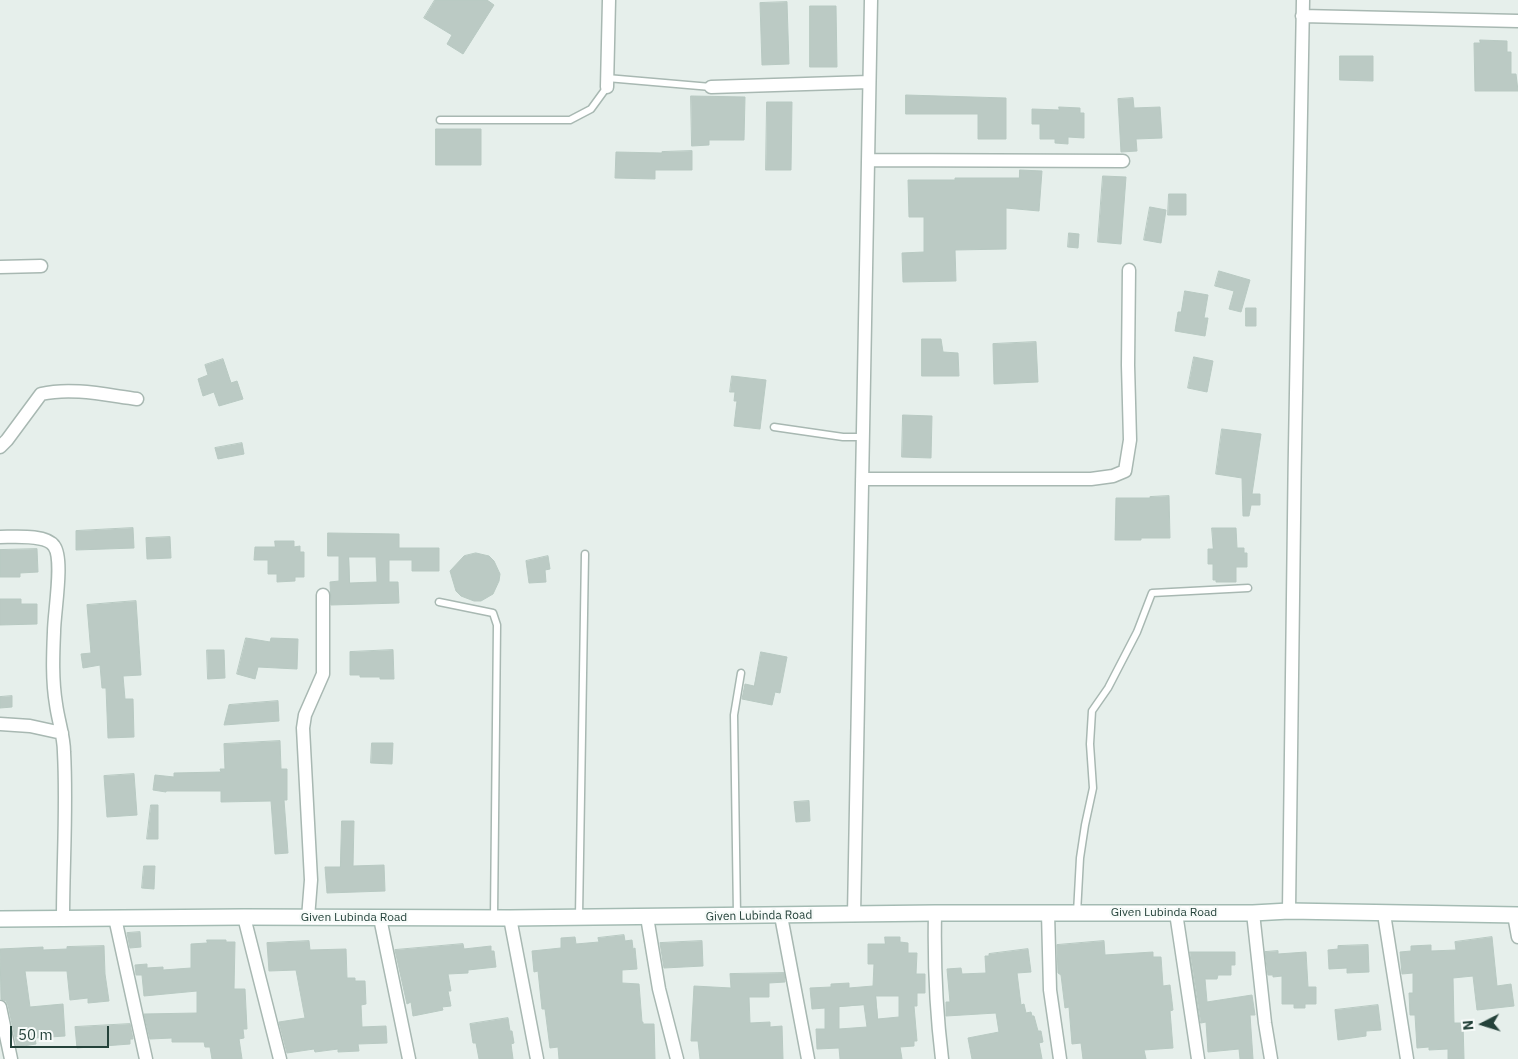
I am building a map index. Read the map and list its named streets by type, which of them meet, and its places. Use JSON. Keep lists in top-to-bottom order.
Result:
{
  "streets": {
    "street": ["Given Lubinda Road"]
  },
  "scale_bar": "50 m",
  "north": "left"
}
